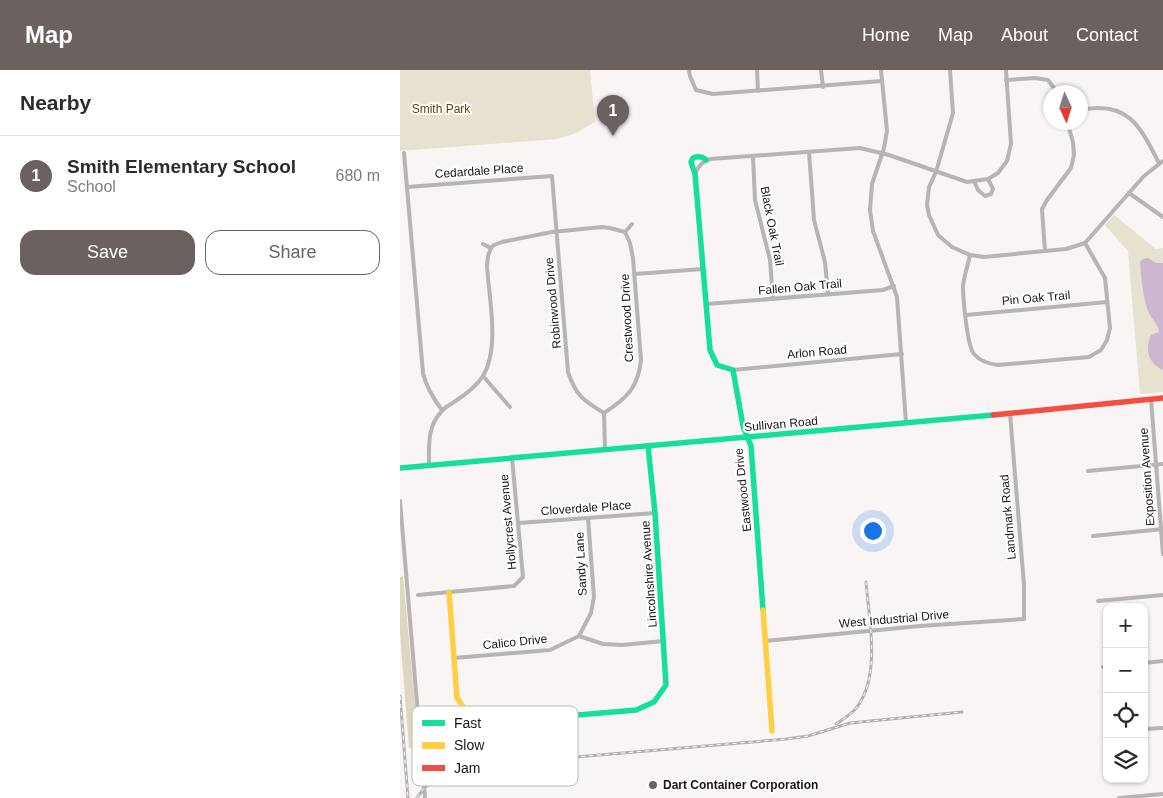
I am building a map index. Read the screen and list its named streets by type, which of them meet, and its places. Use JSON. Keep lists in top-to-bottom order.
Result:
{
  "streets": {
    "street": [
      "Cedardale Place",
      "Black Oak Trail",
      "Fallen Oak Trail",
      "Pin Oak Trail",
      "Robinwood Drive",
      "Crestwood Drive",
      "Arlon Road",
      "Sullivan Road",
      "Exposition Avenue",
      "Eastwood Drive",
      "Cloverdale Place",
      "Landmark Road",
      "Hollycrest Avenue",
      "Sandy Lane",
      "Lincolnshire Avenue",
      "West Industrial Drive",
      "Calico Drive"
    ]
  },
  "crossings": [
    ["Cedardale Place", "Robinwood Drive"],
    ["Black Oak Trail", "Fallen Oak Trail"],
    ["Robinwood Drive", "Crestwood Drive"],
    ["Arlon Road", "Eastwood Drive"],
    ["Sullivan Road", "Exposition Avenue"],
    ["Sullivan Road", "Eastwood Drive"],
    ["Sullivan Road", "Landmark Road"],
    ["Sullivan Road", "Hollycrest Avenue"],
    ["Sullivan Road", "Lincolnshire Avenue"],
    ["Eastwood Drive", "West Industrial Drive"],
    ["Cloverdale Place", "Hollycrest Avenue"],
    ["Cloverdale Place", "Sandy Lane"],
    ["Cloverdale Place", "Lincolnshire Avenue"],
    ["Landmark Road", "West Industrial Drive"],
    ["Sandy Lane", "Calico Drive"],
    ["Lincolnshire Avenue", "Calico Drive"]
  ],
  "parks": ["Smith Park"],
  "places": ["Dart Container Corporation"],
  "legend": ["Fast", "Slow", "Jam"],
  "north": "bottom",
  "page": {
    "header": "Map",
    "nav": [
      "Home",
      "Map",
      "About",
      "Contact"
    ],
    "heading": "Nearby",
    "pins": "1",
    "list": [
      {
        "mark": "1",
        "name": "Smith Elementary School",
        "note": "School",
        "value": "680 m"
      }
    ],
    "buttons": ["Save", "Share"],
    "map_buttons": ["+", "−"]
  }
}
